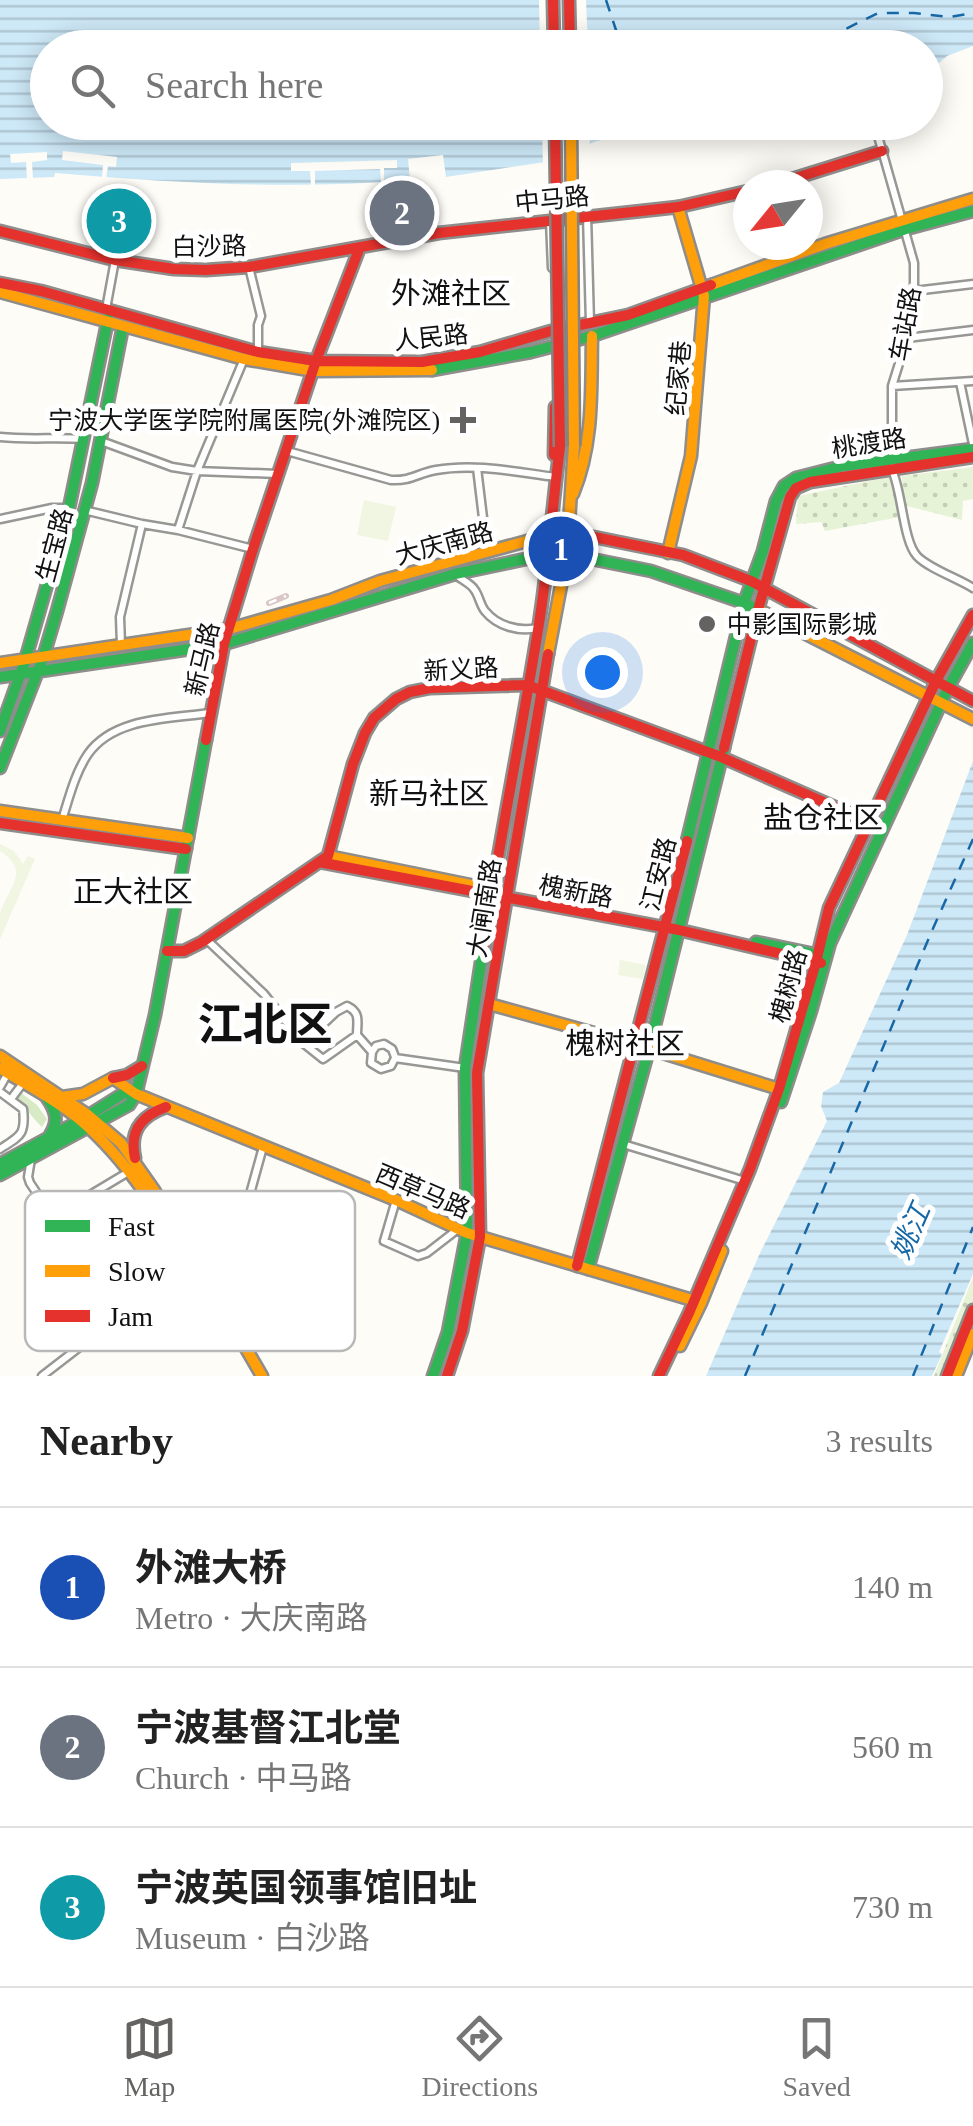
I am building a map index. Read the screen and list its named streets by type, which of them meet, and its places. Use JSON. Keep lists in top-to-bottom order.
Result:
{
  "streets": {
    "main road": [
      "中马路",
      "白沙路",
      "人民路",
      "纪家巷",
      "桃渡路",
      "大庆南路",
      "生宝路",
      "新马路",
      "新义路",
      "江安路",
      "槐新路",
      "大闸南路",
      "槐树路",
      "西草马路"
    ],
    "street": ["车站路"]
  },
  "crossings": [
    ["中马路", "白沙路"],
    ["中马路", "纪家巷"],
    ["中马路", "新马路"],
    ["白沙路", "新马路"],
    ["车站路", "人民路"],
    ["车站路", "桃渡路"],
    ["人民路", "纪家巷"],
    ["人民路", "生宝路"],
    ["人民路", "新马路"],
    ["纪家巷", "大庆南路"],
    ["桃渡路", "江安路"],
    ["大庆南路", "生宝路"],
    ["大庆南路", "新马路"],
    ["大庆南路", "江安路"],
    ["大庆南路", "大闸南路"],
    ["大庆南路", "槐树路"],
    ["新马路", "西草马路"],
    ["新义路", "江安路"],
    ["新义路", "槐新路"],
    ["新义路", "大闸南路"],
    ["新义路", "槐树路"],
    ["江安路", "槐新路"],
    ["江安路", "西草马路"],
    ["槐新路", "大闸南路"],
    ["槐新路", "槐树路"],
    ["大闸南路", "西草马路"],
    ["槐树路", "西草马路"]
  ],
  "districts": [
    "外滩社区",
    "新马社区",
    "盐仓社区",
    "正大社区",
    "江北区",
    "槐树社区"
  ],
  "water": ["姚江"],
  "places": {
    "health": ["宁波大学医学院附属医院(外滩院区)"],
    "other": ["中影国际影城"]
  },
  "legend": ["Fast", "Slow", "Jam"],
  "north": "bottom left",
  "page": {
    "search": "Search here",
    "pins": ["2", "3", "1"],
    "heading": ["Nearby", "3 results"],
    "list": [
      {
        "mark": "1",
        "name": "外滩大桥",
        "note": "Metro · 大庆南路",
        "value": "140 m"
      },
      {
        "mark": "2",
        "name": "宁波基督江北堂",
        "note": "Church · 中马路",
        "value": "560 m"
      },
      {
        "mark": "3",
        "name": "宁波英国领事馆旧址",
        "note": "Museum · 白沙路",
        "value": "730 m"
      }
    ],
    "nav": ["Map", "Directions", "Saved"]
  }
}
